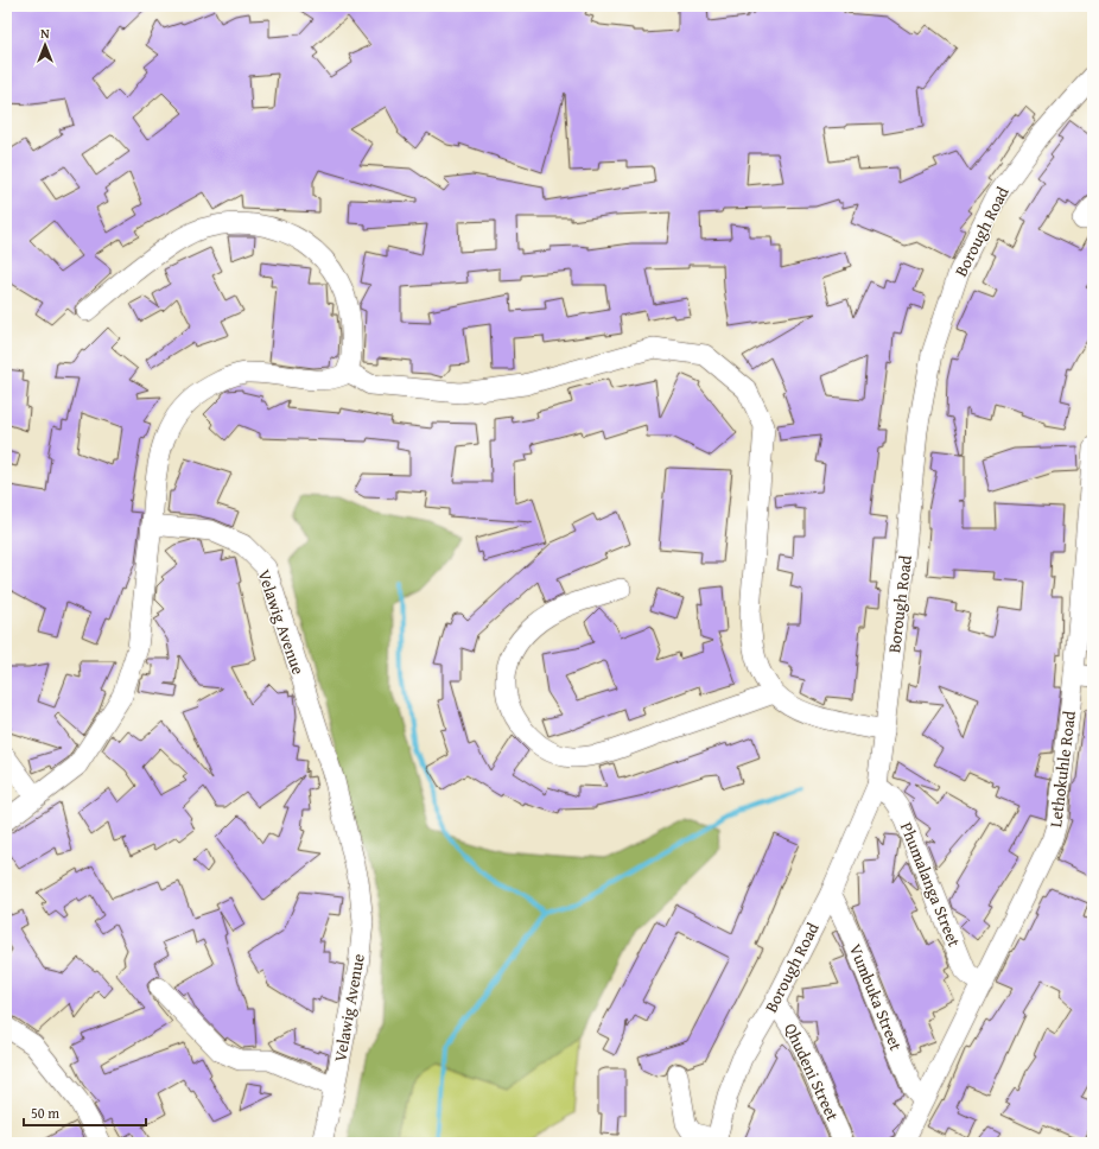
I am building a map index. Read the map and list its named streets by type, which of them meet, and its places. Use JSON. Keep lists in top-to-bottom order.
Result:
{
  "streets": {
    "street": [
      "Borough Road",
      "Velawig Avenue",
      "Lethokuhle Road",
      "Phumalanga Street",
      "Vumbuka Street",
      "Qhudeni Street"
    ]
  },
  "crossings": [
    ["Borough Road", "Phumalanga Street"],
    ["Borough Road", "Vumbuka Street"],
    ["Borough Road", "Qhudeni Street"],
    ["Lethokuhle Road", "Phumalanga Street"],
    ["Lethokuhle Road", "Vumbuka Street"]
  ],
  "scale_bar": "50 m",
  "north": "top"
}
